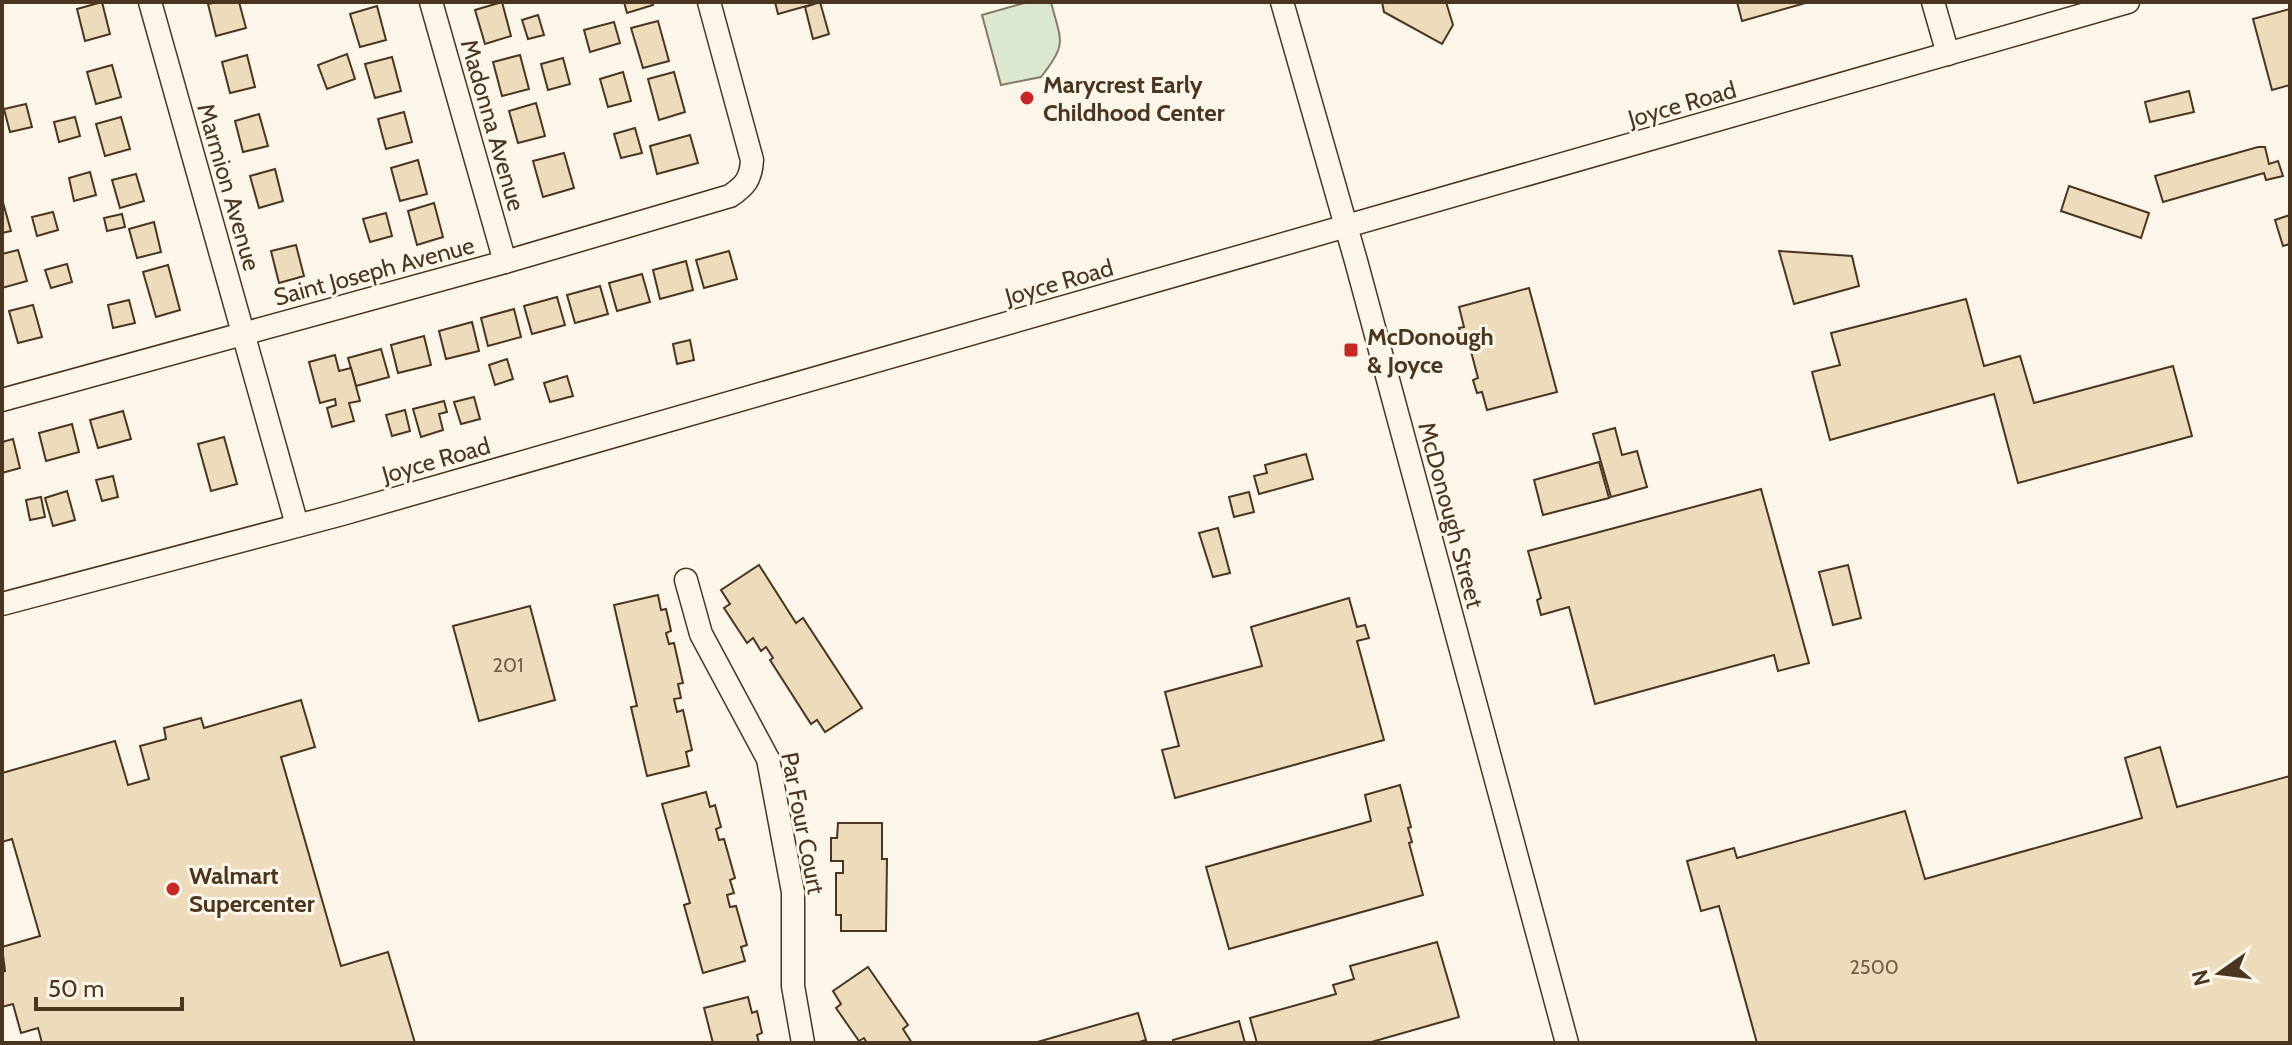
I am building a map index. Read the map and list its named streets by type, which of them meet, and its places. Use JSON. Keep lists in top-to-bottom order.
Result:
{
  "streets": {
    "street": [
      "Joyce Road",
      "Madonna Avenue",
      "Marmion Avenue",
      "Saint Joseph Avenue",
      "McDonough Street",
      "Par Four Court"
    ]
  },
  "crossings": [
    ["Joyce Road", "Marmion Avenue"],
    ["Joyce Road", "McDonough Street"],
    ["Madonna Avenue", "Saint Joseph Avenue"],
    ["Marmion Avenue", "Saint Joseph Avenue"]
  ],
  "places": {
    "other": ["Marycrest Early Childhood Center", "Walmart Supercenter"],
    "transit": ["McDonough & Joyce"]
  },
  "house_numbers": ["201", "2500"],
  "scale_bar": "50 m",
  "north": "left"
}
